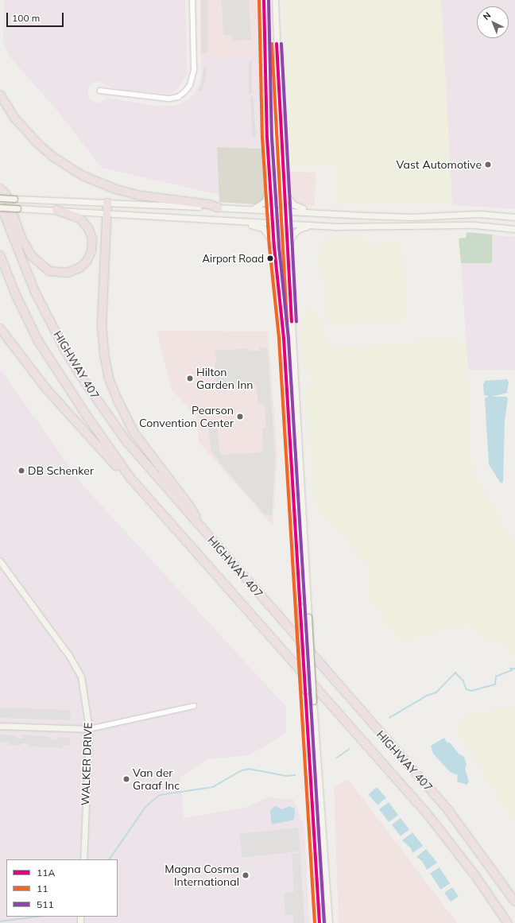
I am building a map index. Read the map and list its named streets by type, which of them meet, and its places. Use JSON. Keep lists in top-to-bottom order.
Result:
{
  "streets": {
    "highway": ["HIGHWAY 407"],
    "main road": ["WALKER DRIVE"]
  },
  "places": [
    "Vast Automotive",
    "Airport Road",
    "Hilton Garden Inn",
    "Pearson Convention Center",
    "DB Schenker",
    "Van der Graaf Inc",
    "Magna Cosma International"
  ],
  "lines": ["transit line 11A", "transit line 11", "transit line 511"],
  "legend": ["11A", "11", "511"],
  "scale_bar": "100 m",
  "north": "top left"
}
